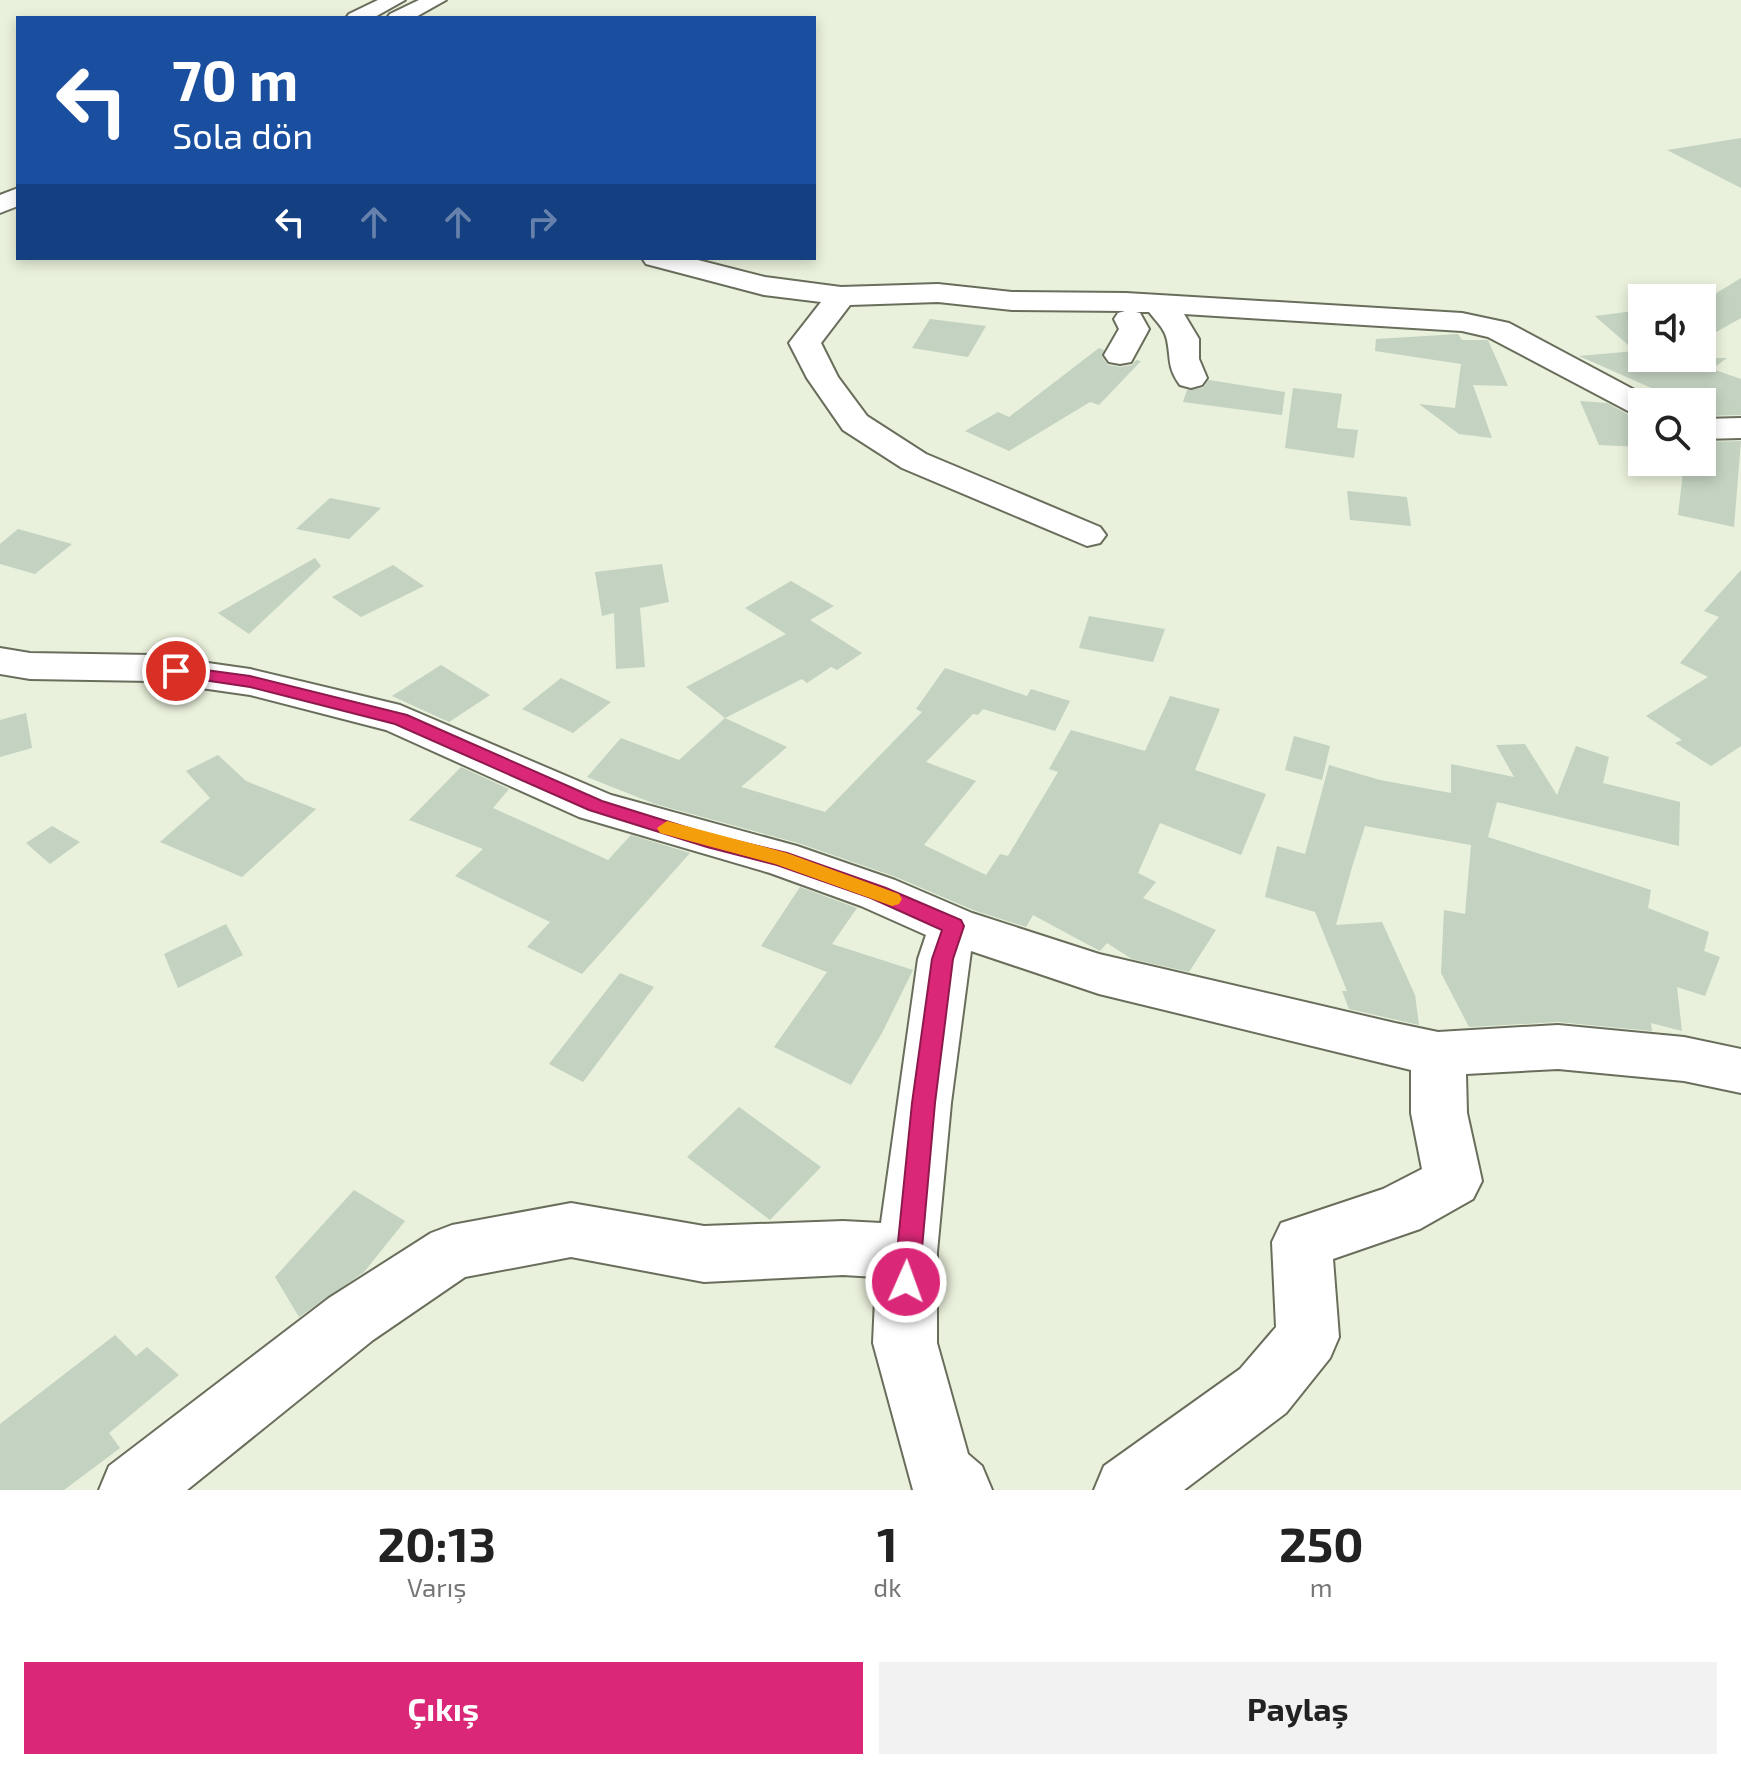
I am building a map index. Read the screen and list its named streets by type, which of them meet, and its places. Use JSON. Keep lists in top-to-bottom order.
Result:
{
  "page": {
    "turn": ["70 m", "Sola dön"],
    "eta": [
      "20:13",
      "Varış",
      "1",
      "dk",
      "250",
      "m"
    ],
    "buttons": ["Çıkış", "Paylaş"]
  }
}
